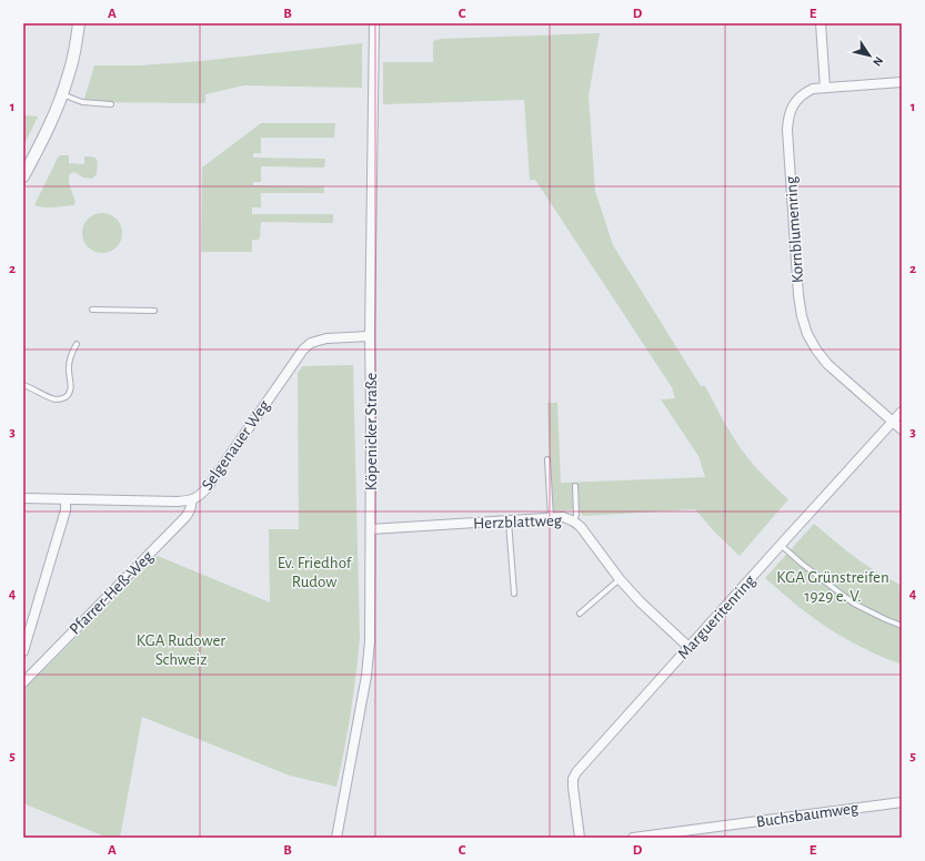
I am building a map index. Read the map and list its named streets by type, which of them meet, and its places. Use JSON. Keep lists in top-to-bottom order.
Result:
{
  "streets": {
    "street": [
      "Kornblumenring",
      "Köpenicker Straße",
      "Selgenauer Weg",
      "Herzblattweg",
      "Pfarrer-Heß-Weg",
      "Margueritenring",
      "Buchsbaumweg"
    ]
  },
  "crossings": [
    ["Kornblumenring", "Margueritenring"],
    ["Köpenicker Straße", "Selgenauer Weg"],
    ["Köpenicker Straße", "Herzblattweg"],
    ["Selgenauer Weg", "Pfarrer-Heß-Weg"],
    ["Herzblattweg", "Margueritenring"]
  ],
  "parks": ["Ev. Friedhof Rudow", "KGA Grünstreifen 1929 e. V.", "KGA Rudower Schweiz"],
  "north": "bottom right",
  "grid": {
    "columns": [
      "A",
      "B",
      "C",
      "D",
      "E"
    ],
    "rows": [
      "1",
      "2",
      "3",
      "4",
      "5"
    ]
  }
}
